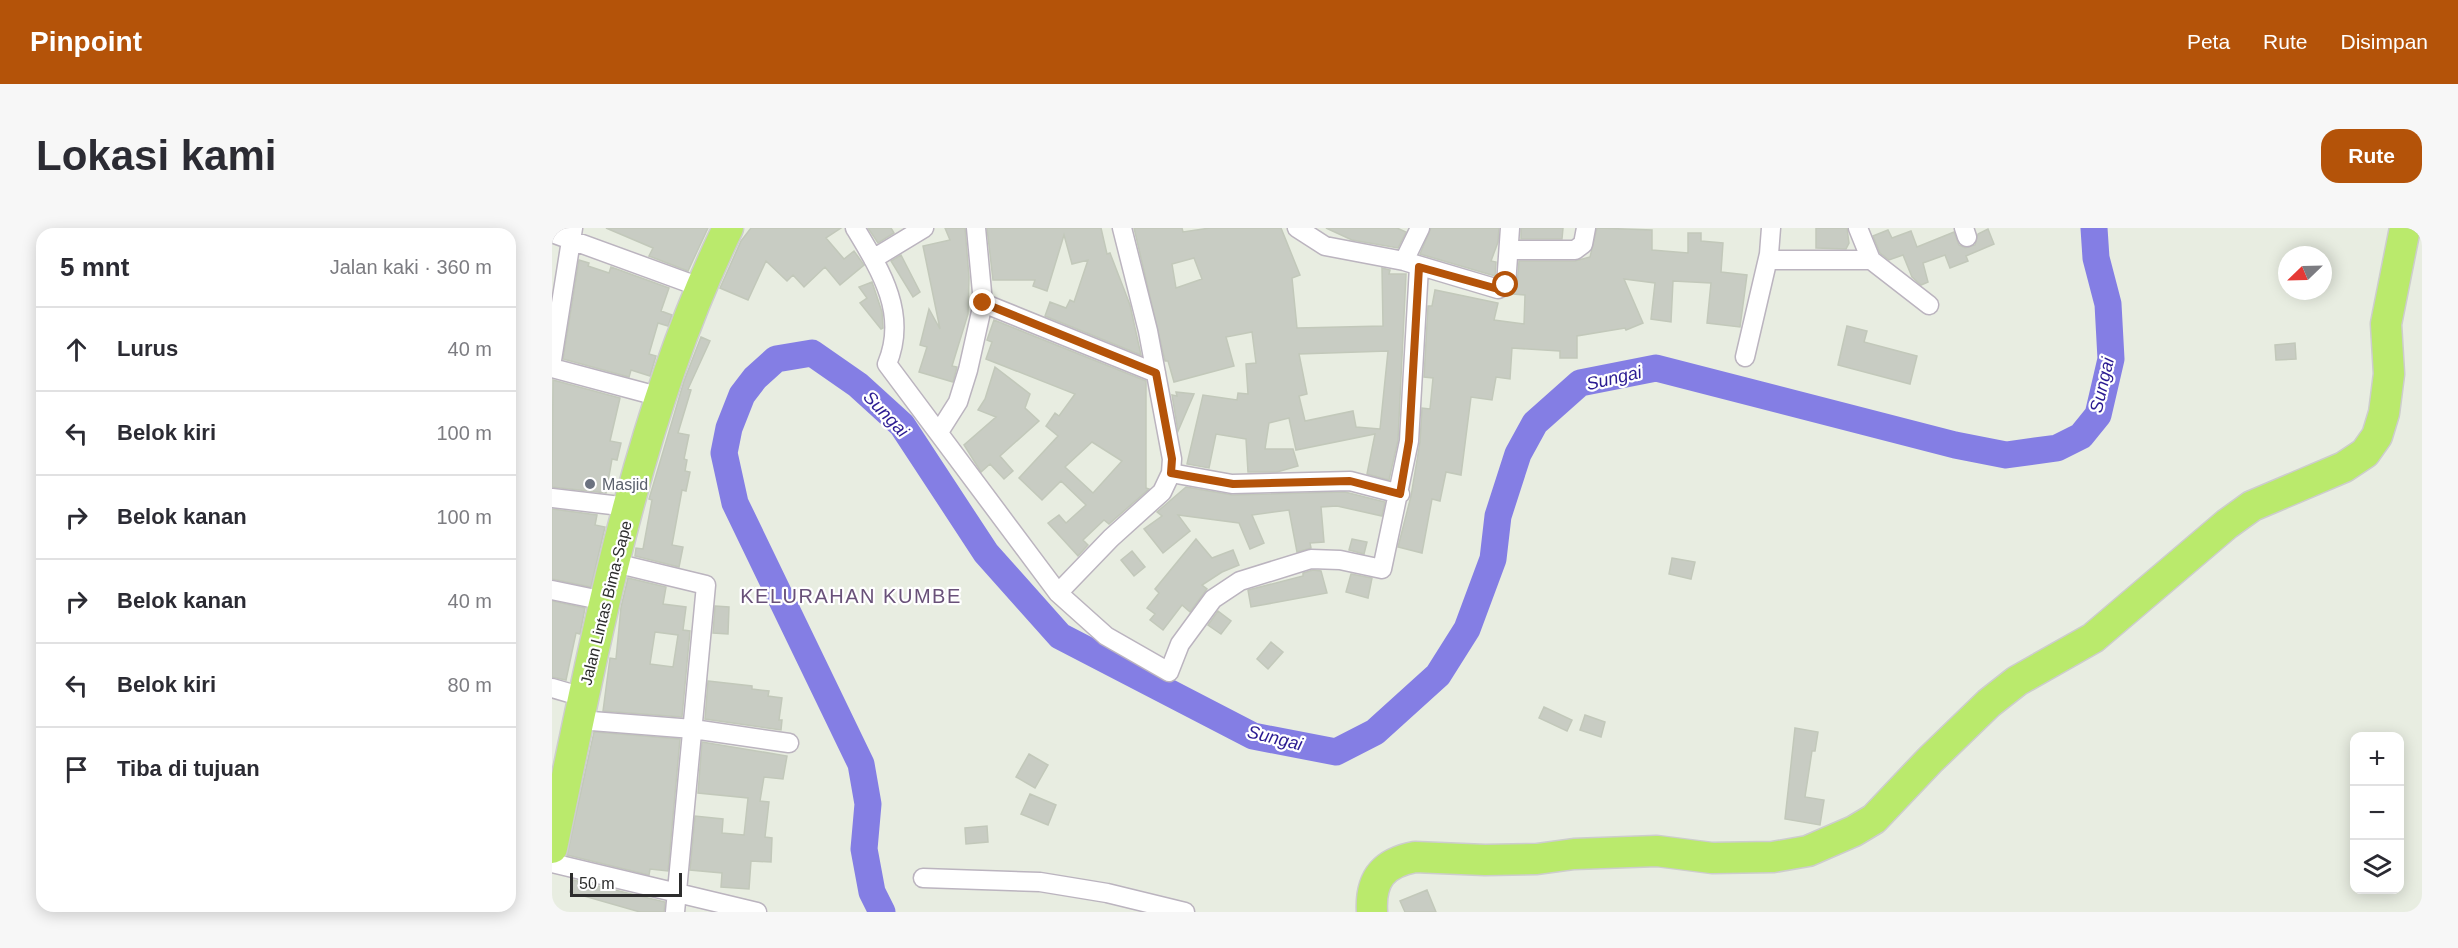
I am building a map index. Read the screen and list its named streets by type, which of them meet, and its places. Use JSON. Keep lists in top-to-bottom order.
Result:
{
  "streets": {
    "highway": ["Jalan Lintas Bima-Sape"]
  },
  "districts": ["KELURAHAN KUMBE"],
  "water": ["Sungai"],
  "places": ["Masjid"],
  "scale_bar": "50 m",
  "north": "bottom left",
  "page": {
    "header": "Pinpoint",
    "nav": ["Peta", "Rute", "Disimpan"],
    "buttons": "Rute",
    "title": "Lokasi kami",
    "heading": ["5 mnt", "Jalan kaki · 360 m"],
    "list": [
      ["Lurus", "40 m"],
      ["Belok kiri", "100 m"],
      ["Belok kanan", "100 m"],
      ["Belok kanan", "40 m"],
      ["Belok kiri", "80 m"],
      "Tiba di tujuan"
    ],
    "map_buttons": ["+", "−"],
    "scale": "50 m"
  }
}
